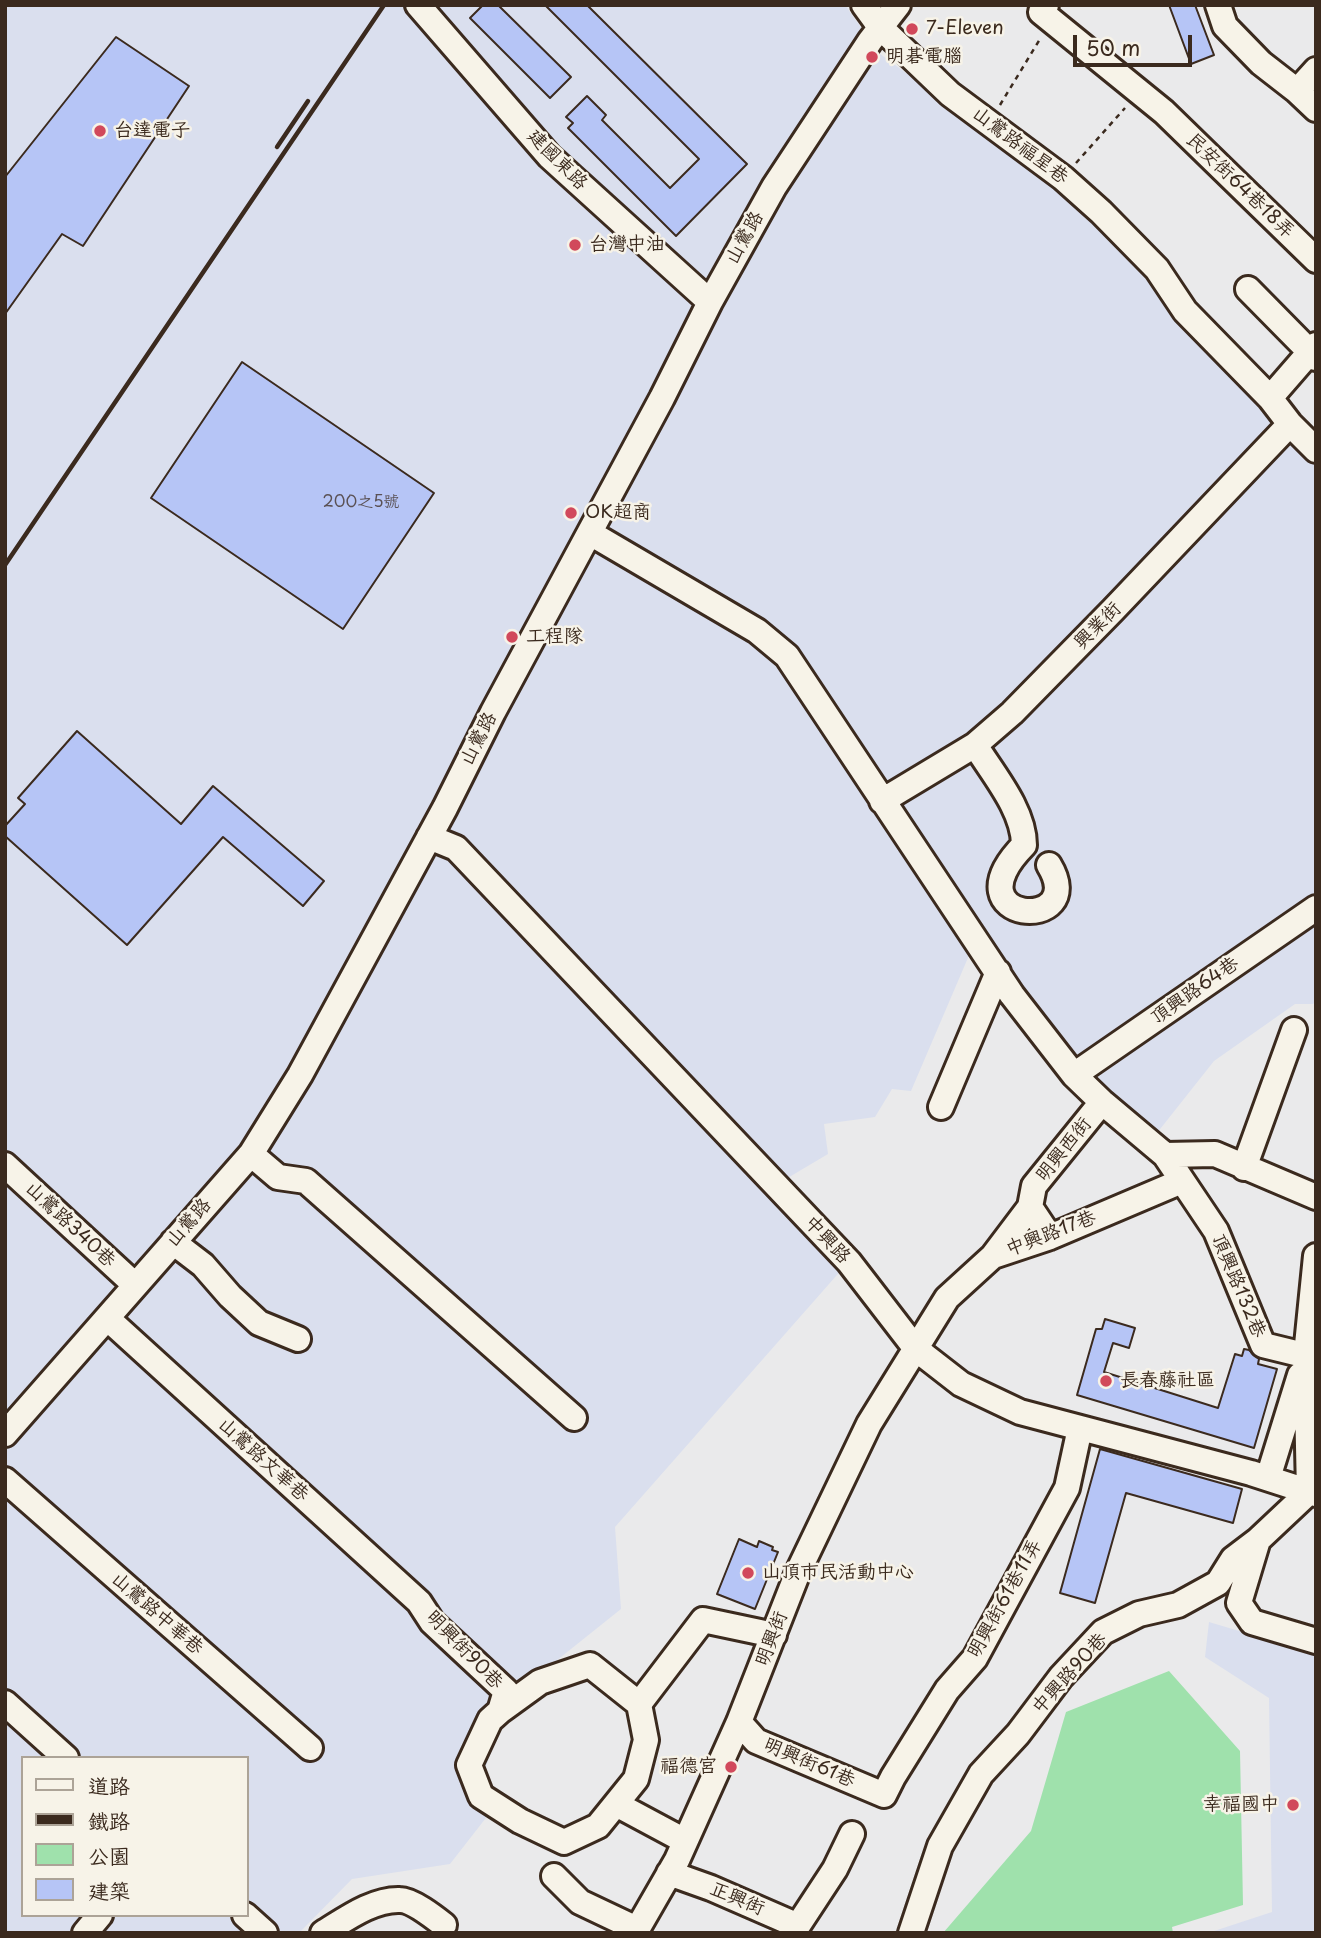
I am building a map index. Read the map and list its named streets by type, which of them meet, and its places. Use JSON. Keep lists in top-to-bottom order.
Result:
{
  "streets": {
    "street": [
      "山鶯路福星巷",
      "建國東路",
      "民安街64巷18弄",
      "山鶯路",
      "興業街",
      "頂興路64巷",
      "明興西街",
      "山鶯路340巷",
      "中興路17巷",
      "中興路",
      "頂興路132巷",
      "山鶯路文華巷",
      "明興街61巷11弄",
      "山鶯路中華巷",
      "明興街",
      "明興街90巷",
      "中興路90巷",
      "明興街61巷",
      "正興街"
    ]
  },
  "crossings": [
    ["山鶯路福星巷", "山鶯路"],
    ["山鶯路福星巷", "興業街"],
    ["建國東路", "山鶯路"],
    ["山鶯路", "山鶯路340巷"],
    ["山鶯路", "中興路"],
    ["山鶯路", "山鶯路文華巷"],
    ["明興西街", "中興路17巷"],
    ["中興路17巷", "中興路"],
    ["中興路17巷", "頂興路132巷"],
    ["中興路17巷", "明興街"],
    ["中興路", "明興街61巷11弄"],
    ["中興路", "明興街"],
    ["中興路", "中興路90巷"],
    ["山鶯路文華巷", "明興街90巷"],
    ["明興街61巷11弄", "明興街61巷"],
    ["明興街", "明興街61巷"],
    ["明興街", "正興街"]
  ],
  "places": [
    "7-Eleven",
    "明碁電腦",
    "台達電子",
    "台灣中油",
    "OK超商",
    "工程隊",
    "長春藤社區",
    "山頂市民活動中心",
    "福德宮",
    "幸福國中"
  ],
  "house_numbers": ["200之5號"],
  "legend": [
    "道路",
    "鐵路",
    "公園",
    "建築"
  ],
  "scale_bar": "50 m"
}
